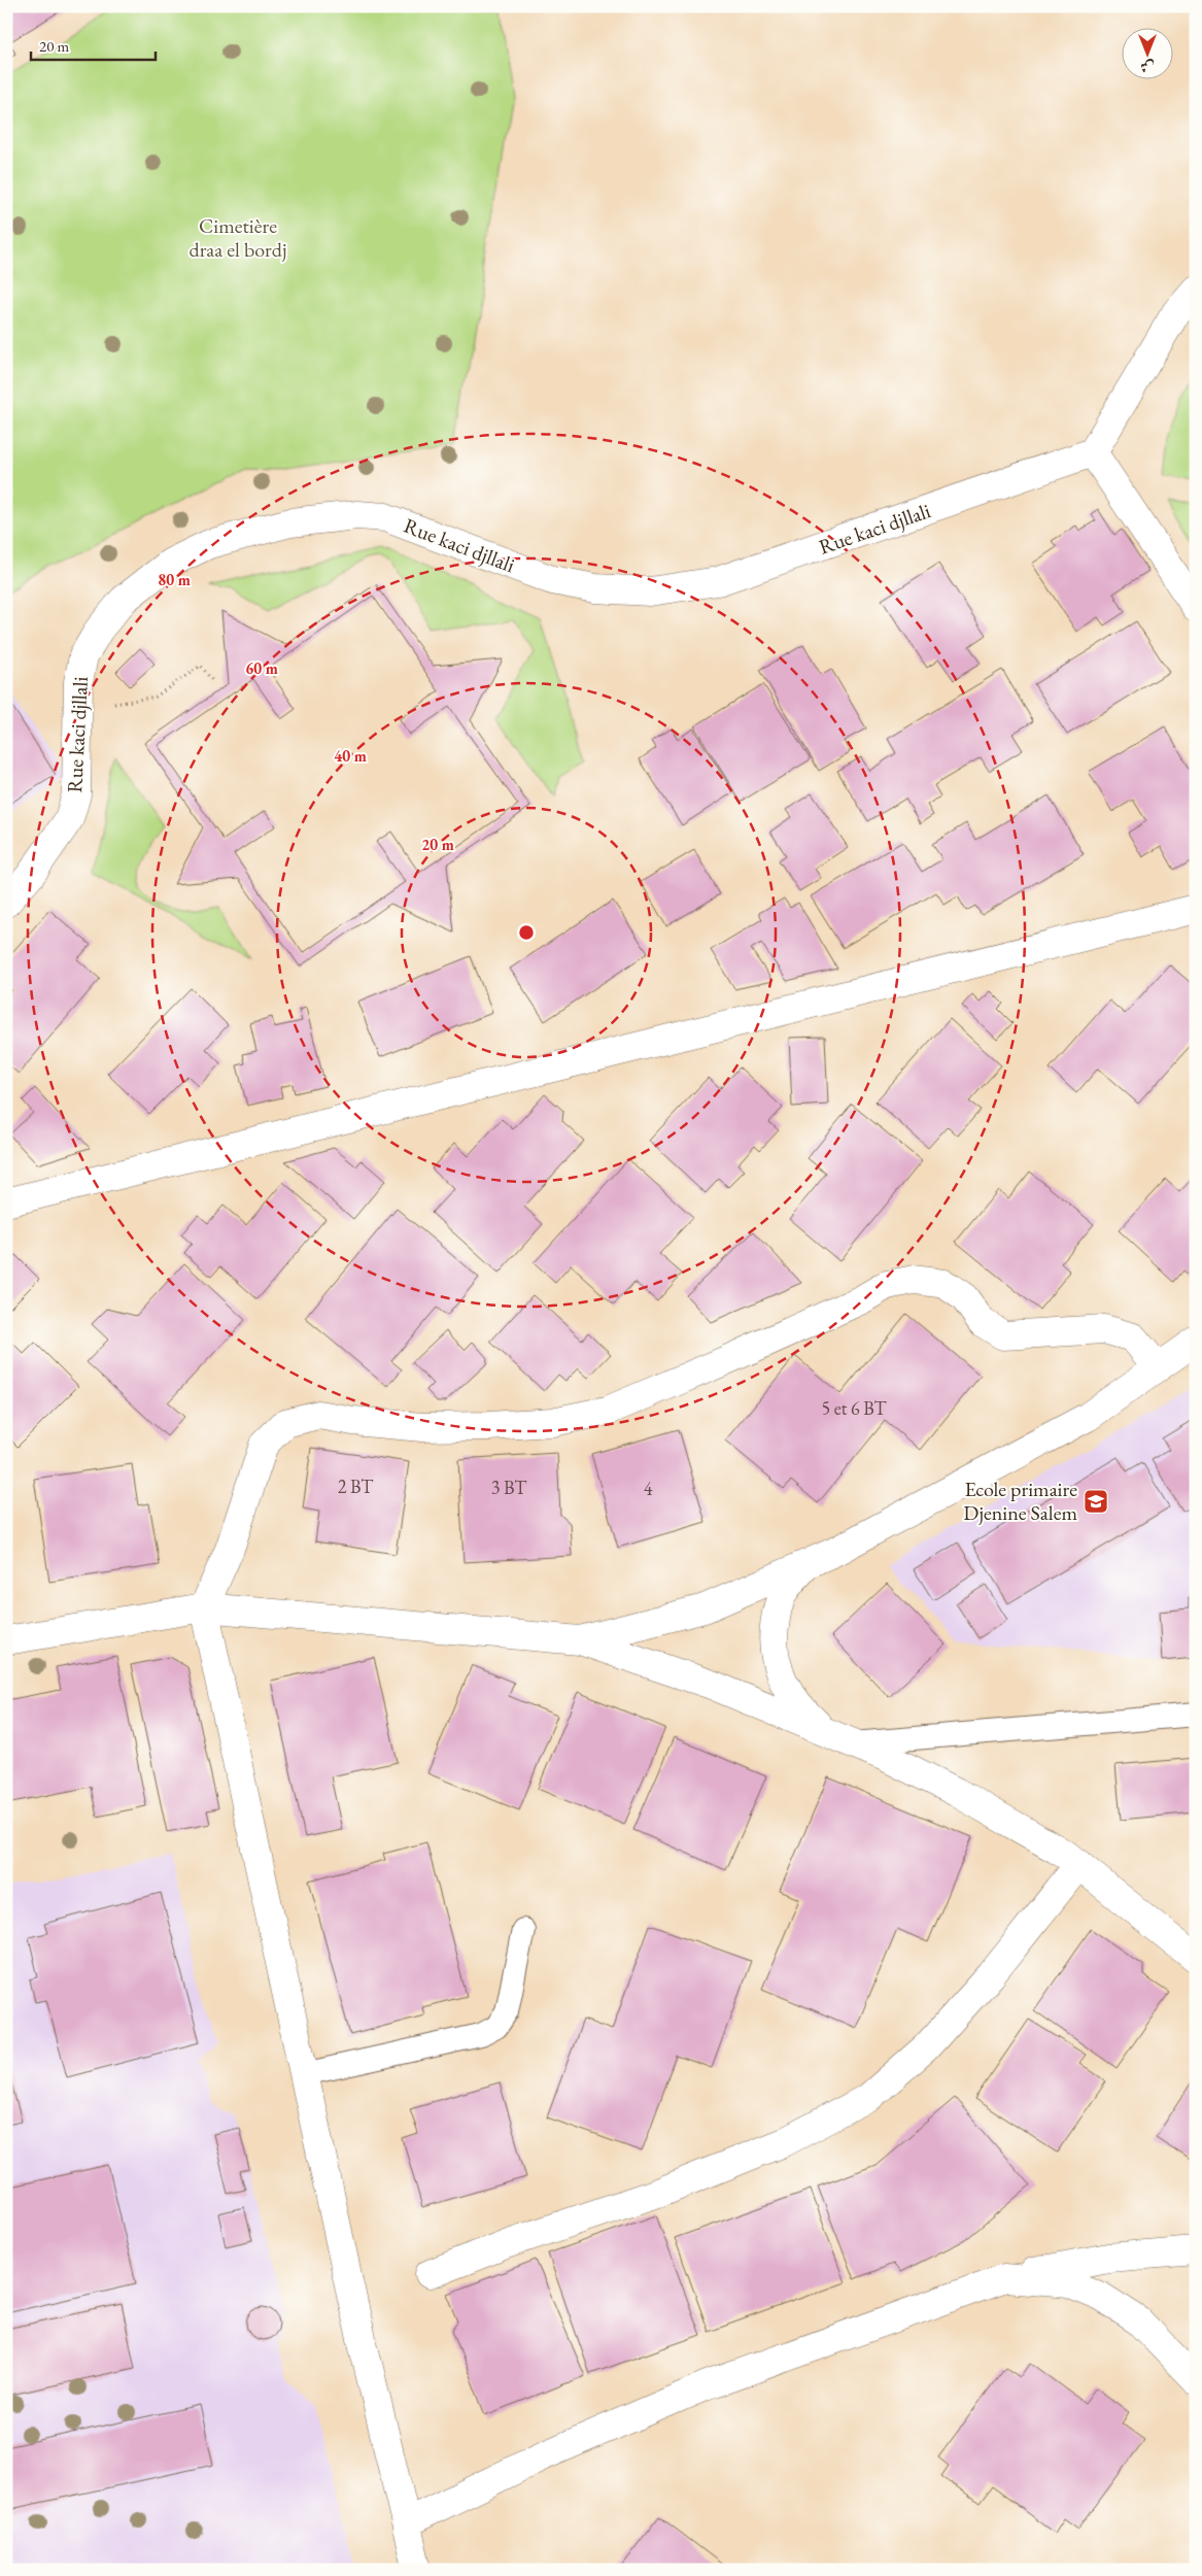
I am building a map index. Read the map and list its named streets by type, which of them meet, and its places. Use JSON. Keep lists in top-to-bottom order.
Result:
{
  "streets": {
    "street": ["Rue kaci djllali"]
  },
  "parks": ["Cimetière draa el bordj"],
  "places": {
    "school or university": ["Ecole primaire Djenine Salem"]
  },
  "house_numbers": [
    "5 et 6 BT",
    "2 BT",
    "3 BT",
    "4"
  ],
  "scale_bar": "20 m",
  "north": "bottom",
  "rings": [
    "80 m",
    "60 m",
    "40 m",
    "20 m"
  ]
}
